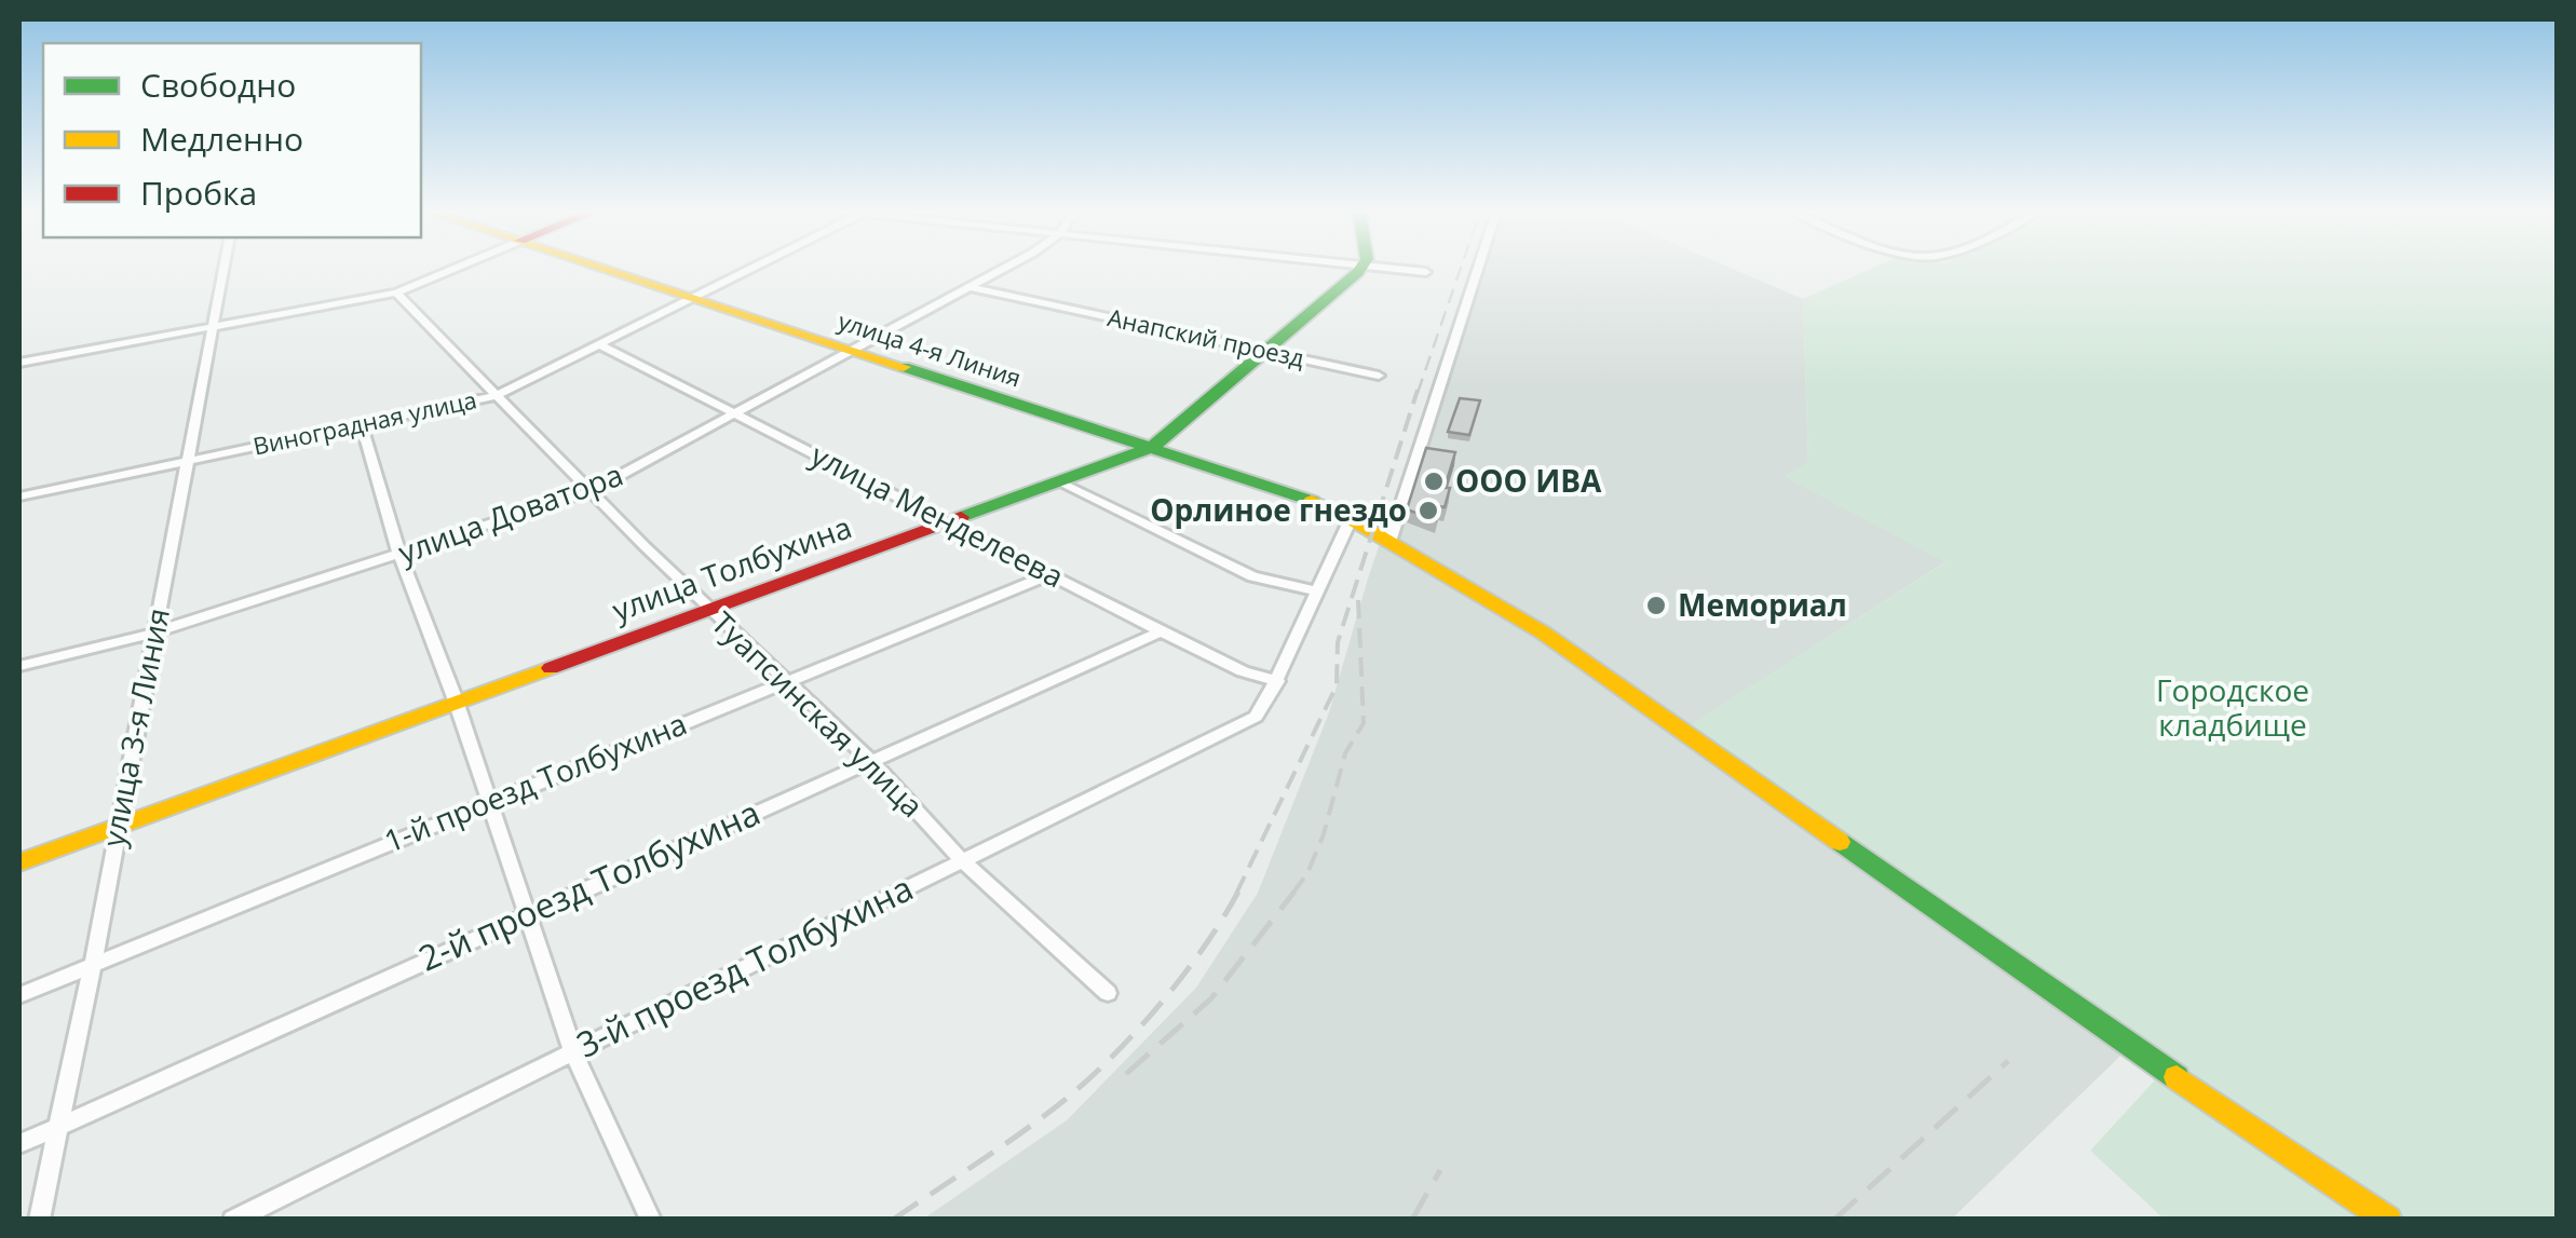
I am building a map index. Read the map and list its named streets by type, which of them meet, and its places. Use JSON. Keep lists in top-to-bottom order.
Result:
{
  "streets": {
    "street": [
      "Анапский проезд",
      "улица 4-я Линия",
      "Виноградная улица",
      "улица Доватора",
      "улица Менделеева",
      "улица Толбухина",
      "Туапсинская улица",
      "улица 3-я Линия",
      "1-й проезд Толбухина",
      "2-й проезд Толбухина",
      "3-й проезд Толбухина"
    ]
  },
  "crossings": [
    ["Анапский проезд", "улица Доватора"],
    ["Анапский проезд", "улица Толбухина"],
    ["улица 4-я Линия", "Виноградная улица"],
    ["улица 4-я Линия", "улица Доватора"],
    ["улица 4-я Линия", "улица Толбухина"],
    ["Виноградная улица", "улица Менделеева"],
    ["Виноградная улица", "Туапсинская улица"],
    ["Виноградная улица", "улица 3-я Линия"],
    ["улица Доватора", "улица Менделеева"],
    ["улица Доватора", "Туапсинская улица"],
    ["улица Доватора", "улица 3-я Линия"],
    ["улица Менделеева", "улица Толбухина"],
    ["улица Менделеева", "1-й проезд Толбухина"],
    ["улица Менделеева", "2-й проезд Толбухина"],
    ["улица Менделеева", "3-й проезд Толбухина"],
    ["улица Толбухина", "Туапсинская улица"],
    ["улица Толбухина", "улица 3-я Линия"],
    ["Туапсинская улица", "1-й проезд Толбухина"],
    ["Туапсинская улица", "2-й проезд Толбухина"],
    ["Туапсинская улица", "3-й проезд Толбухина"],
    ["улица 3-я Линия", "1-й проезд Толбухина"],
    ["улица 3-я Линия", "2-й проезд Толбухина"]
  ],
  "parks": ["Городское кладбище"],
  "places": ["ООО ИВА", "Орлиное гнездо", "Мемориал"],
  "legend": ["Свободно", "Медленно", "Пробка"]
}
